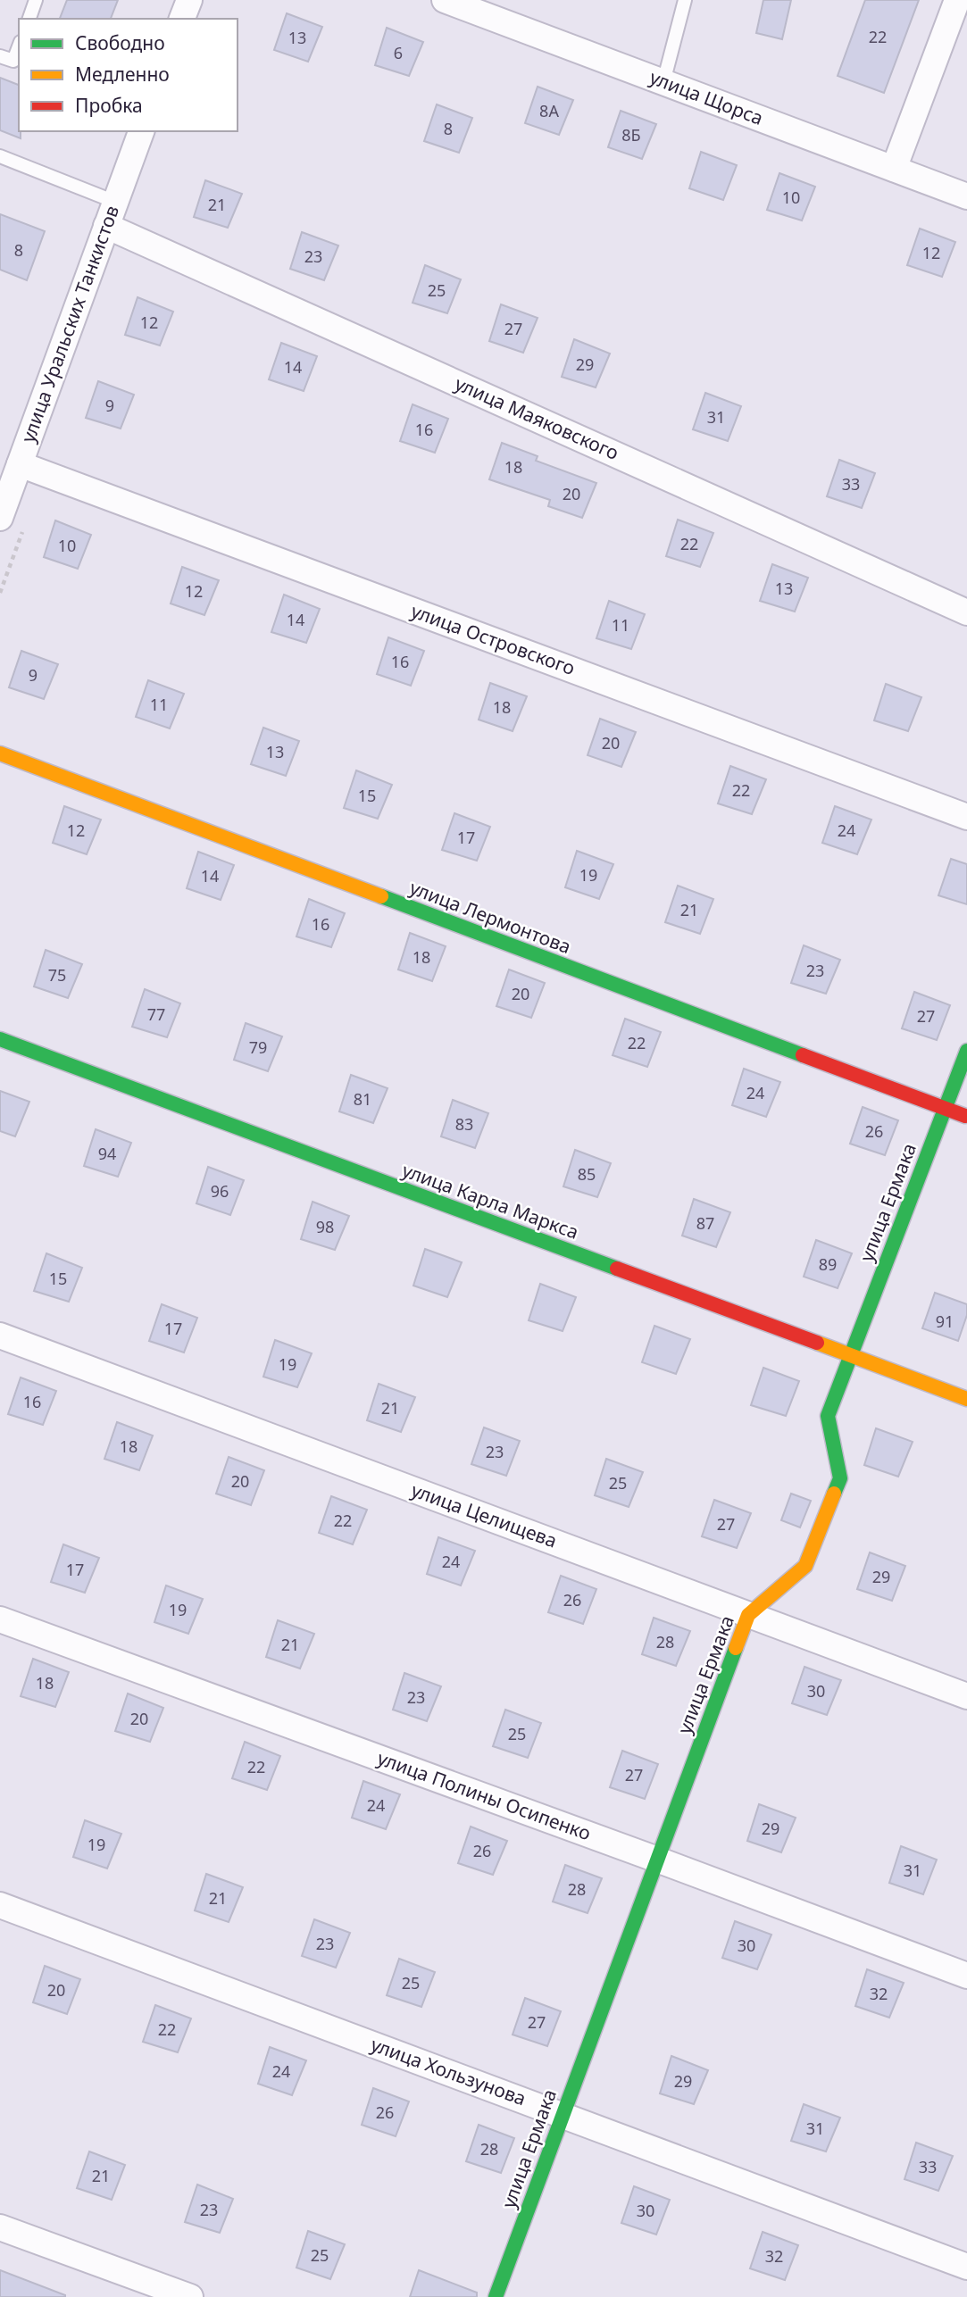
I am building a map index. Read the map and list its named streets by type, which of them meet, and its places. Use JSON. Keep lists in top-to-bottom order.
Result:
{
  "streets": {
    "street": [
      "улица Щорса",
      "улица Уральских Танкистов",
      "улица Маяковского",
      "улица Островского",
      "улица Лермонтова",
      "улица Карла Маркса",
      "улица Ермака",
      "улица Целищева",
      "улица Полины Осипенко",
      "улица Хользунова"
    ]
  },
  "crossings": [
    ["улица Уральских Танкистов", "улица Маяковского"],
    ["улица Уральских Танкистов", "улица Островского"],
    ["улица Лермонтова", "улица Ермака"],
    ["улица Карла Маркса", "улица Ермака"],
    ["улица Ермака", "улица Целищева"],
    ["улица Ермака", "улица Полины Осипенко"],
    ["улица Ермака", "улица Хользунова"]
  ],
  "house_numbers": [
    "22",
    "13",
    "6",
    "8А",
    "8",
    "8Б",
    "10",
    "21",
    "8",
    "12",
    "23",
    "25",
    "12",
    "27",
    "29",
    "14",
    "9",
    "31",
    "16",
    "18",
    "33",
    "20",
    "22",
    "10",
    "13",
    "12",
    "14",
    "11",
    "16",
    "9",
    "11",
    "18",
    "20",
    "13",
    "22",
    "15",
    "12",
    "24",
    "17",
    "19",
    "14",
    "21",
    "16",
    "18",
    "23",
    "75",
    "20",
    "77",
    "27",
    "22",
    "79",
    "24",
    "81",
    "83",
    "26",
    "94",
    "85",
    "96",
    "87",
    "98",
    "89",
    "15",
    "91",
    "17",
    "19",
    "16",
    "21",
    "18",
    "23",
    "20",
    "25",
    "22",
    "27",
    "24",
    "17",
    "29",
    "26",
    "19",
    "28",
    "21",
    "18",
    "30",
    "23",
    "20",
    "25",
    "22",
    "27",
    "24",
    "29",
    "19",
    "26",
    "31",
    "28",
    "21",
    "23",
    "30",
    "25",
    "20",
    "32",
    "27",
    "22",
    "24",
    "29",
    "26",
    "31",
    "28",
    "33",
    "21",
    "23",
    "30",
    "25",
    "32"
  ],
  "legend": ["Свободно", "Медленно", "Пробка"]
}
